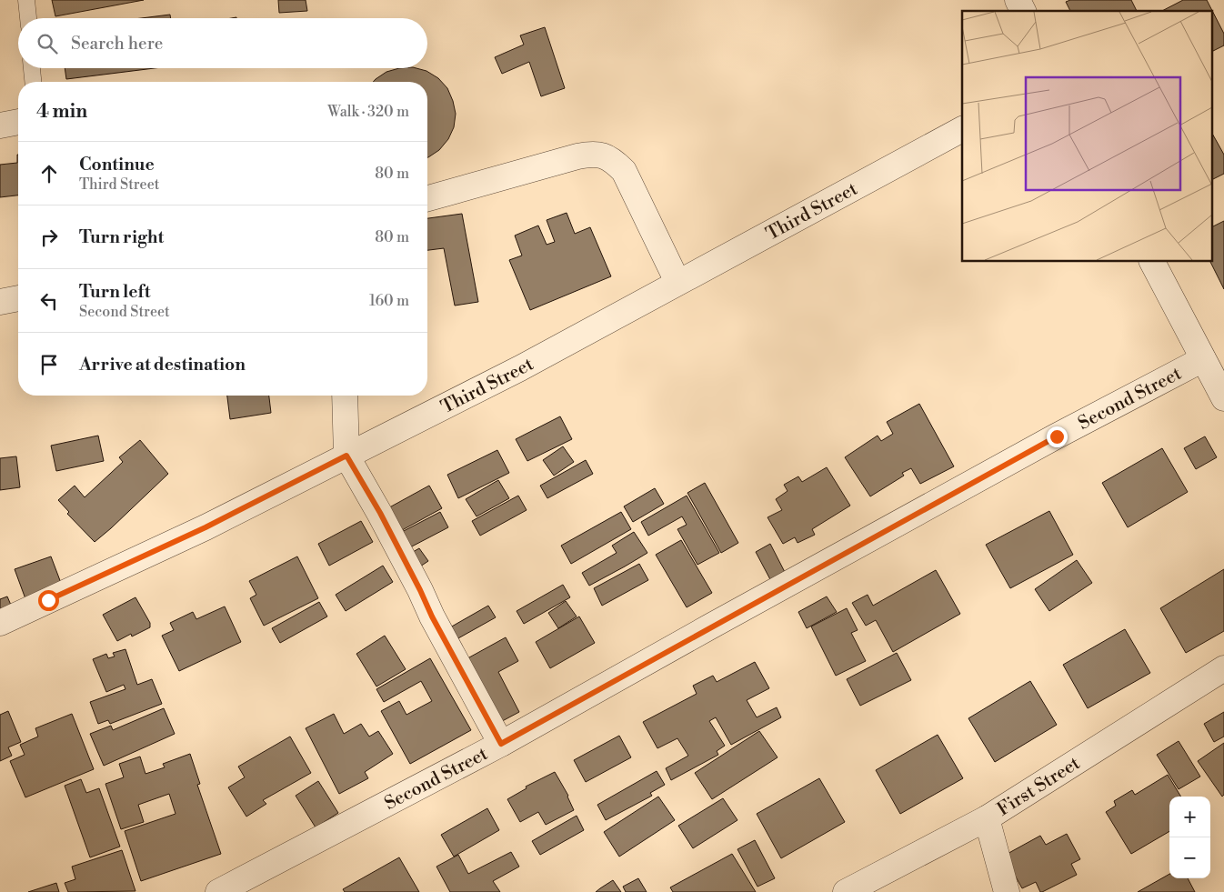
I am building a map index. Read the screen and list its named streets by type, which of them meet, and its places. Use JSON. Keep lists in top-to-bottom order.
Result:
{
  "streets": {
    "street": ["Third Street", "Second Street", "First Street"]
  },
  "page": {
    "search": "Search here",
    "heading": ["4 min", "Walk · 320 m"],
    "list": [
      ["Continue", "Third Street", "80 m"],
      ["Turn right", "80 m"],
      ["Turn left", "Second Street", "160 m"],
      "Arrive at destination"
    ],
    "map_buttons": ["+", "−"]
  }
}
